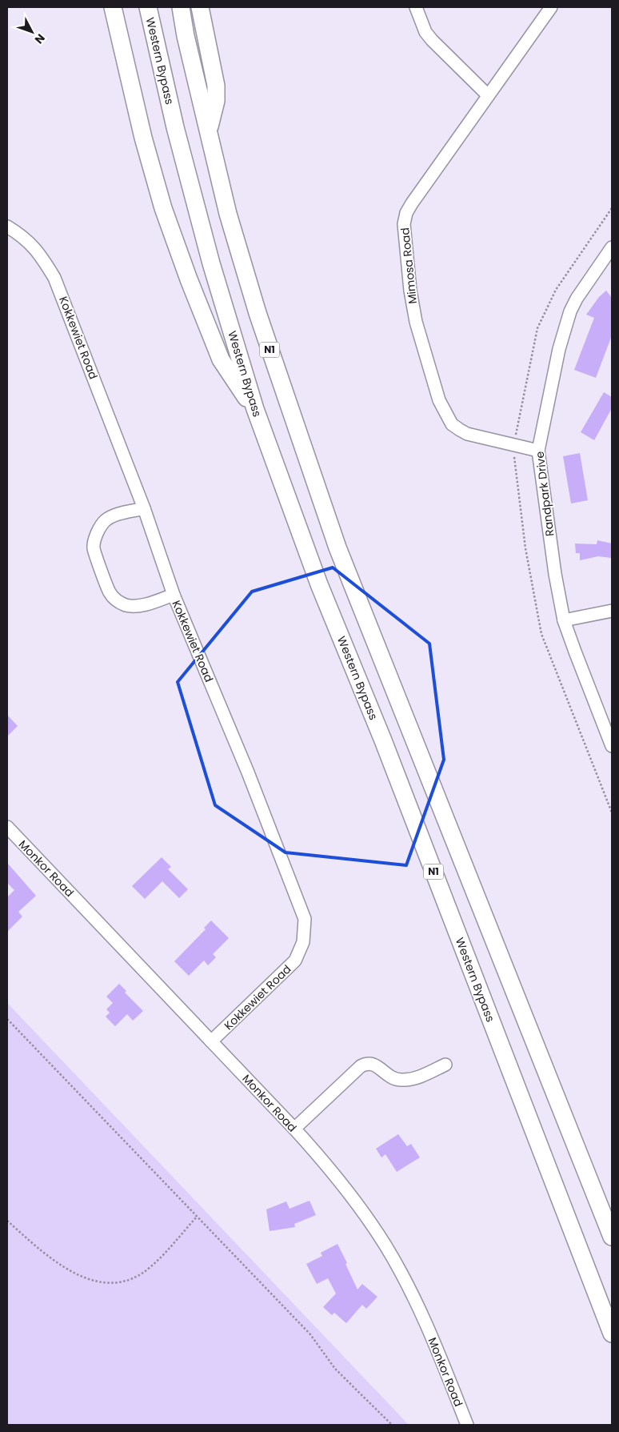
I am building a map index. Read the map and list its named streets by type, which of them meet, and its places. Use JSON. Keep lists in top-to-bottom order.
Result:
{
  "streets": {
    "highway": ["Western Bypass", "N1"],
    "street": [
      "Mimosa Road",
      "Kokkewiet Road",
      "Randpark Drive",
      "Monkor Road"
    ]
  },
  "crossings": [
    ["Mimosa Road", "Randpark Drive"],
    ["Kokkewiet Road", "Monkor Road"]
  ],
  "north": "bottom right"
}
